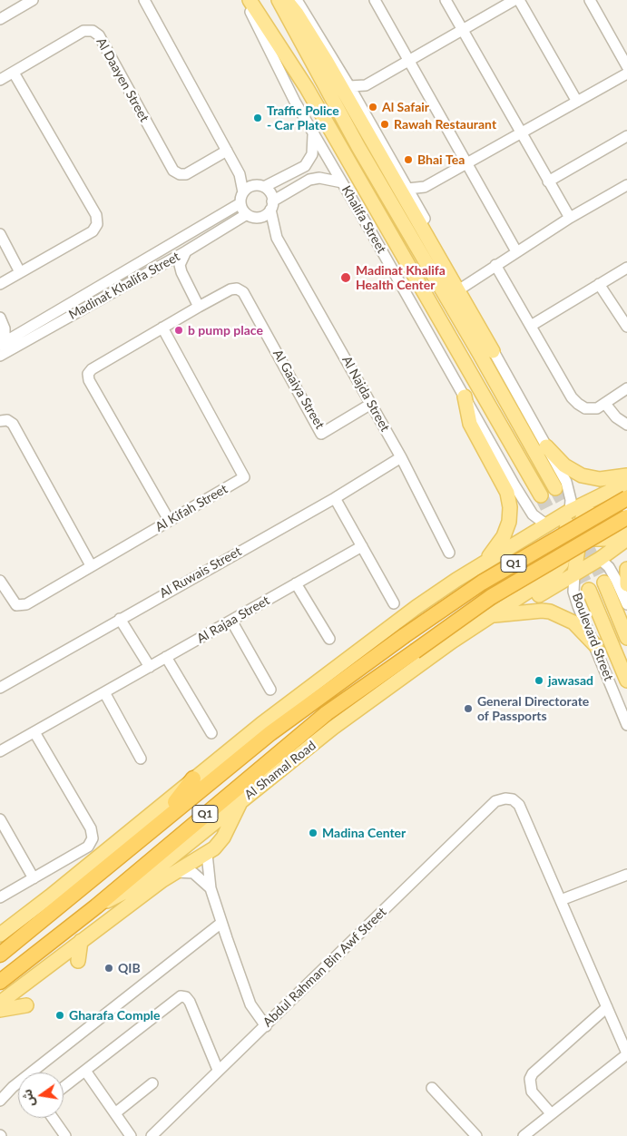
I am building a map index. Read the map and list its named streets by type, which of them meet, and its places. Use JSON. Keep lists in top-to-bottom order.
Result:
{
  "streets": {
    "highway": ["Q1", "Al Shamal Road"],
    "main road": ["Khalifa Street", "Boulevard Street"],
    "street": [
      "Al Daayen Street",
      "Madinat Khalifa Street",
      "Al Gaaiya Street",
      "Al Najda Street",
      "Al Kifah Street",
      "Al Ruwais Street",
      "Al Rajaa Street",
      "Abdul Rahman Bin Awf Street"
    ]
  },
  "crossings": [
    ["Madinat Khalifa Street", "Al Najda Street"],
    ["Al Gaaiya Street", "Al Najda Street"],
    ["Al Gaaiya Street", "Al Kifah Street"],
    ["Al Najda Street", "Al Ruwais Street"]
  ],
  "places": [
    "Al Safair",
    "Traffic Police - Car Plate",
    "Rawah Restaurant",
    "Bhai Tea",
    "Madinat Khalifa Health Center",
    "b pump place",
    "jawasad",
    "General Directorate of Passports",
    "Madina Center",
    "QIB",
    "Gharafa Comple"
  ],
  "north": "left"
}
